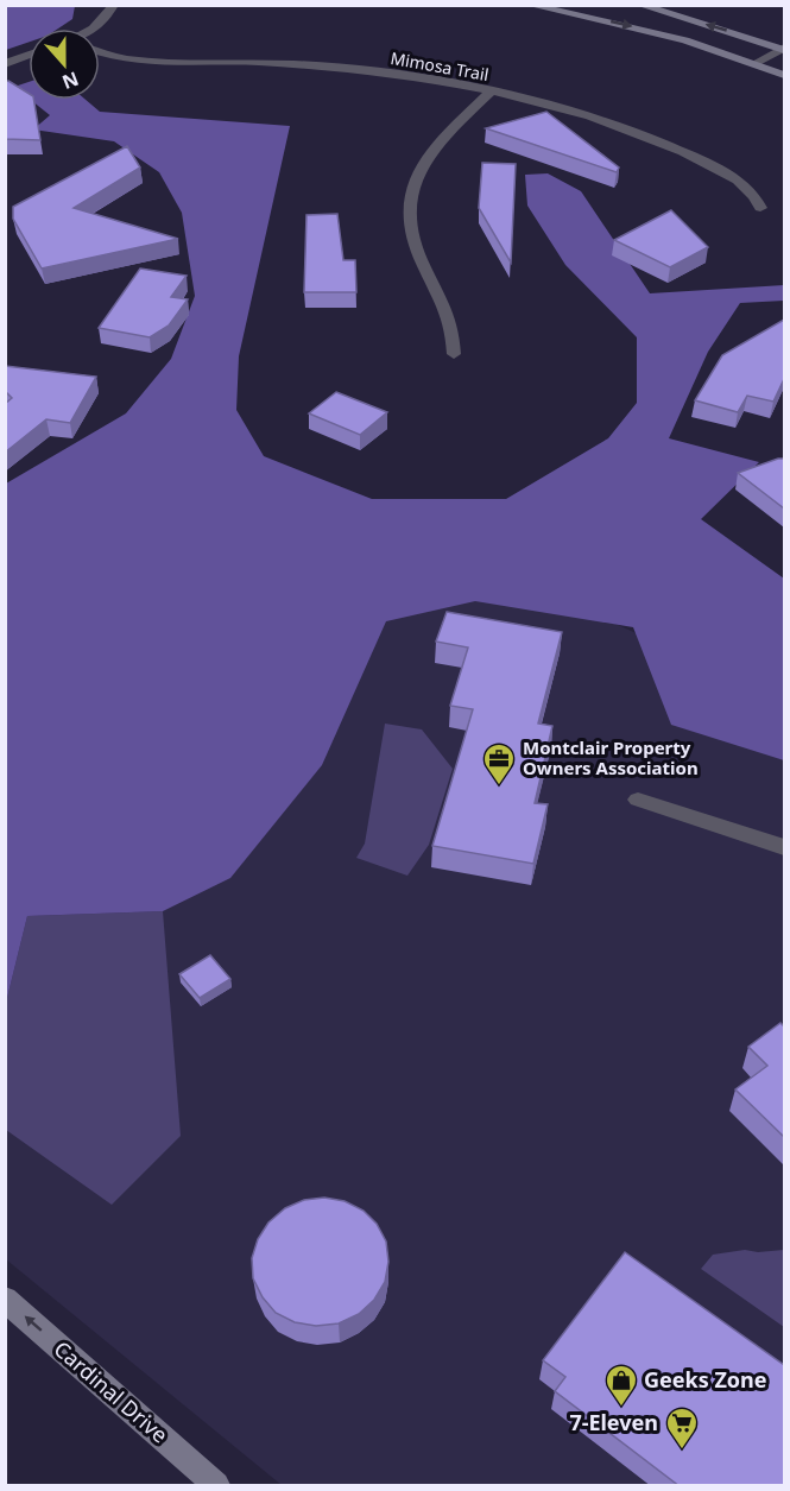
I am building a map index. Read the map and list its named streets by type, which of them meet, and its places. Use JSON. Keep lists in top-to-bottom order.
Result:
{
  "streets": {
    "main road": ["Cardinal Drive"],
    "street": ["Mimosa Trail"]
  },
  "one_way": ["Cardinal Drive"],
  "places": {
    "office": ["Montclair Property Owners Association"],
    "shop": ["Geeks Zone"],
    "supermarket": ["7-Eleven"]
  },
  "north": "bottom"
}
